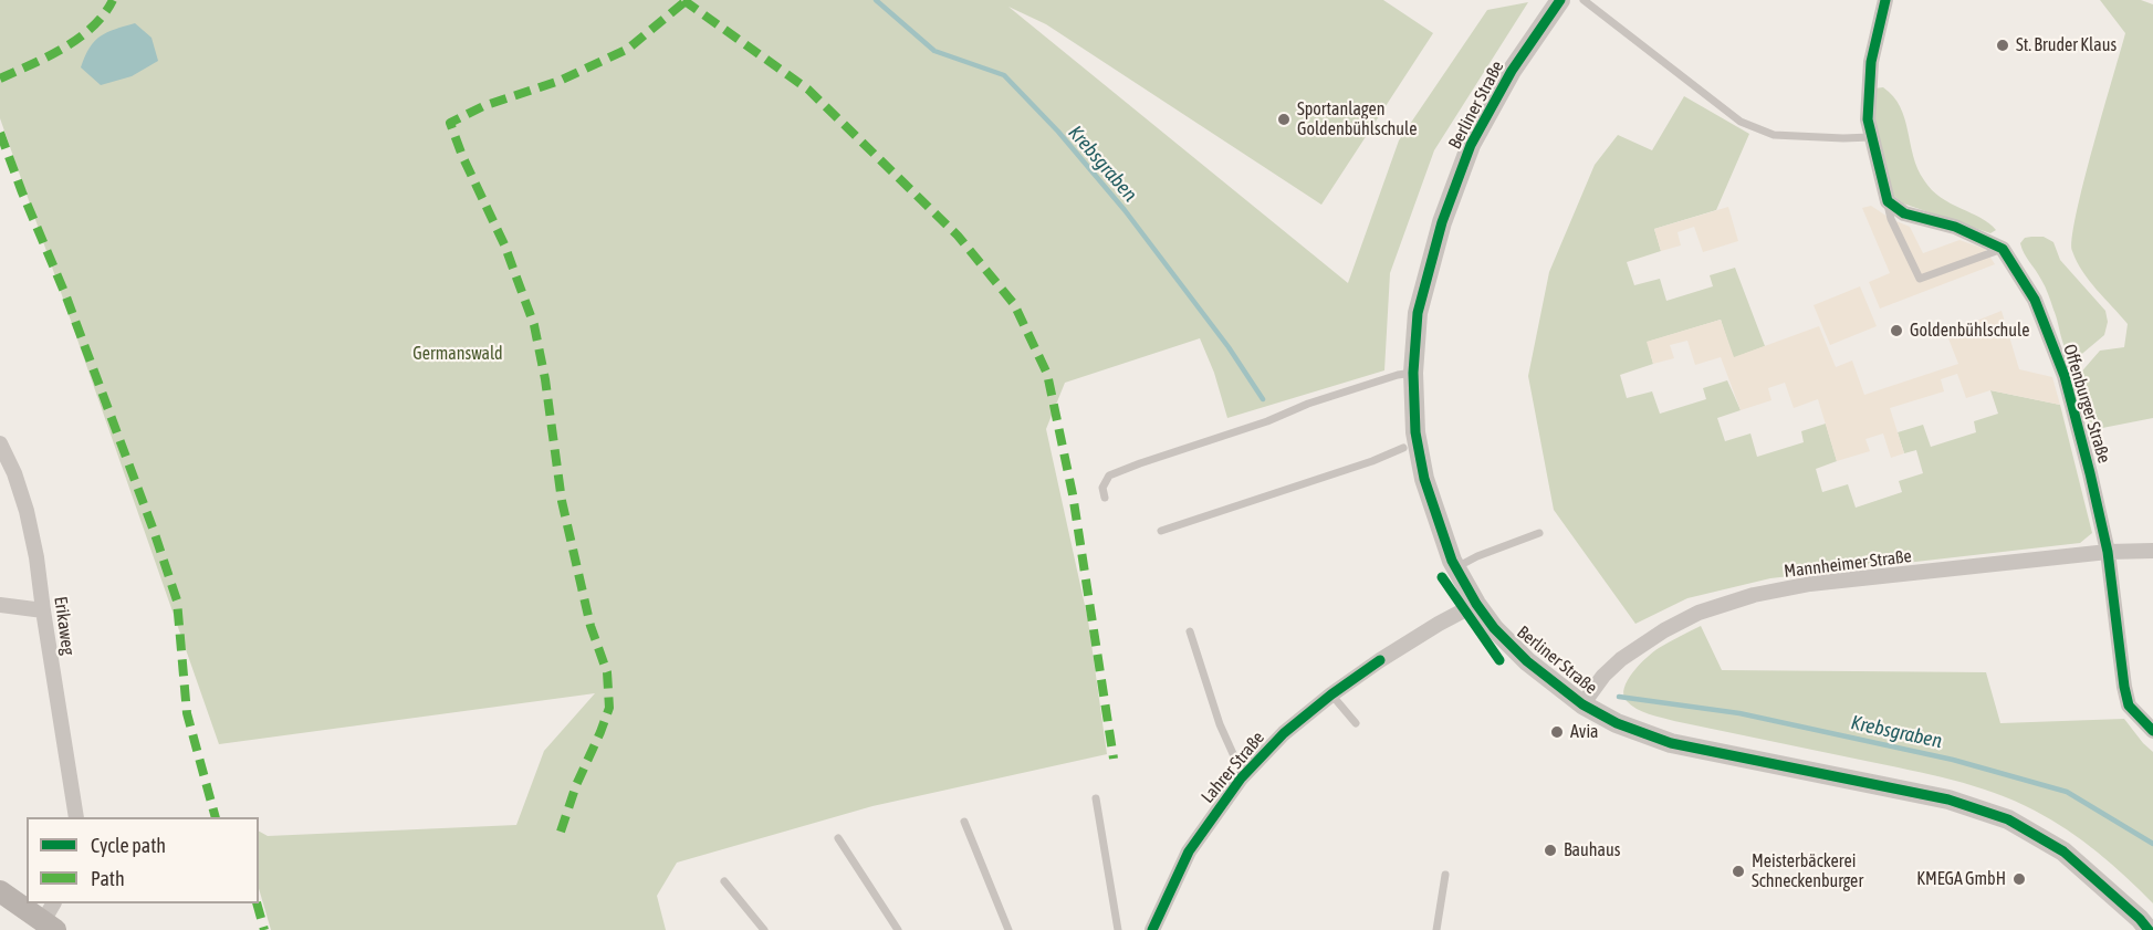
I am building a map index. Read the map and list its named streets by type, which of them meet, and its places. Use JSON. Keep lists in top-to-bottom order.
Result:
{
  "streets": {
    "street": [
      "Berliner Straße",
      "Offenburger Straße",
      "Mannheimer Straße",
      "Erikaweg",
      "Lahrer Straße"
    ]
  },
  "crossings": [
    ["Berliner Straße", "Mannheimer Straße"],
    ["Berliner Straße", "Lahrer Straße"],
    ["Offenburger Straße", "Mannheimer Straße"]
  ],
  "water": ["Krebsgraben"],
  "parks": ["Germanswald"],
  "places": [
    "St. Bruder Klaus",
    "Sportanlagen Goldenbühlschule",
    "Goldenbühlschule",
    "Avia",
    "Bauhaus",
    "Meisterbäckerei Schneckenburger",
    "KMEGA GmbH"
  ],
  "legend": ["Cycle path", "Path"]
}
